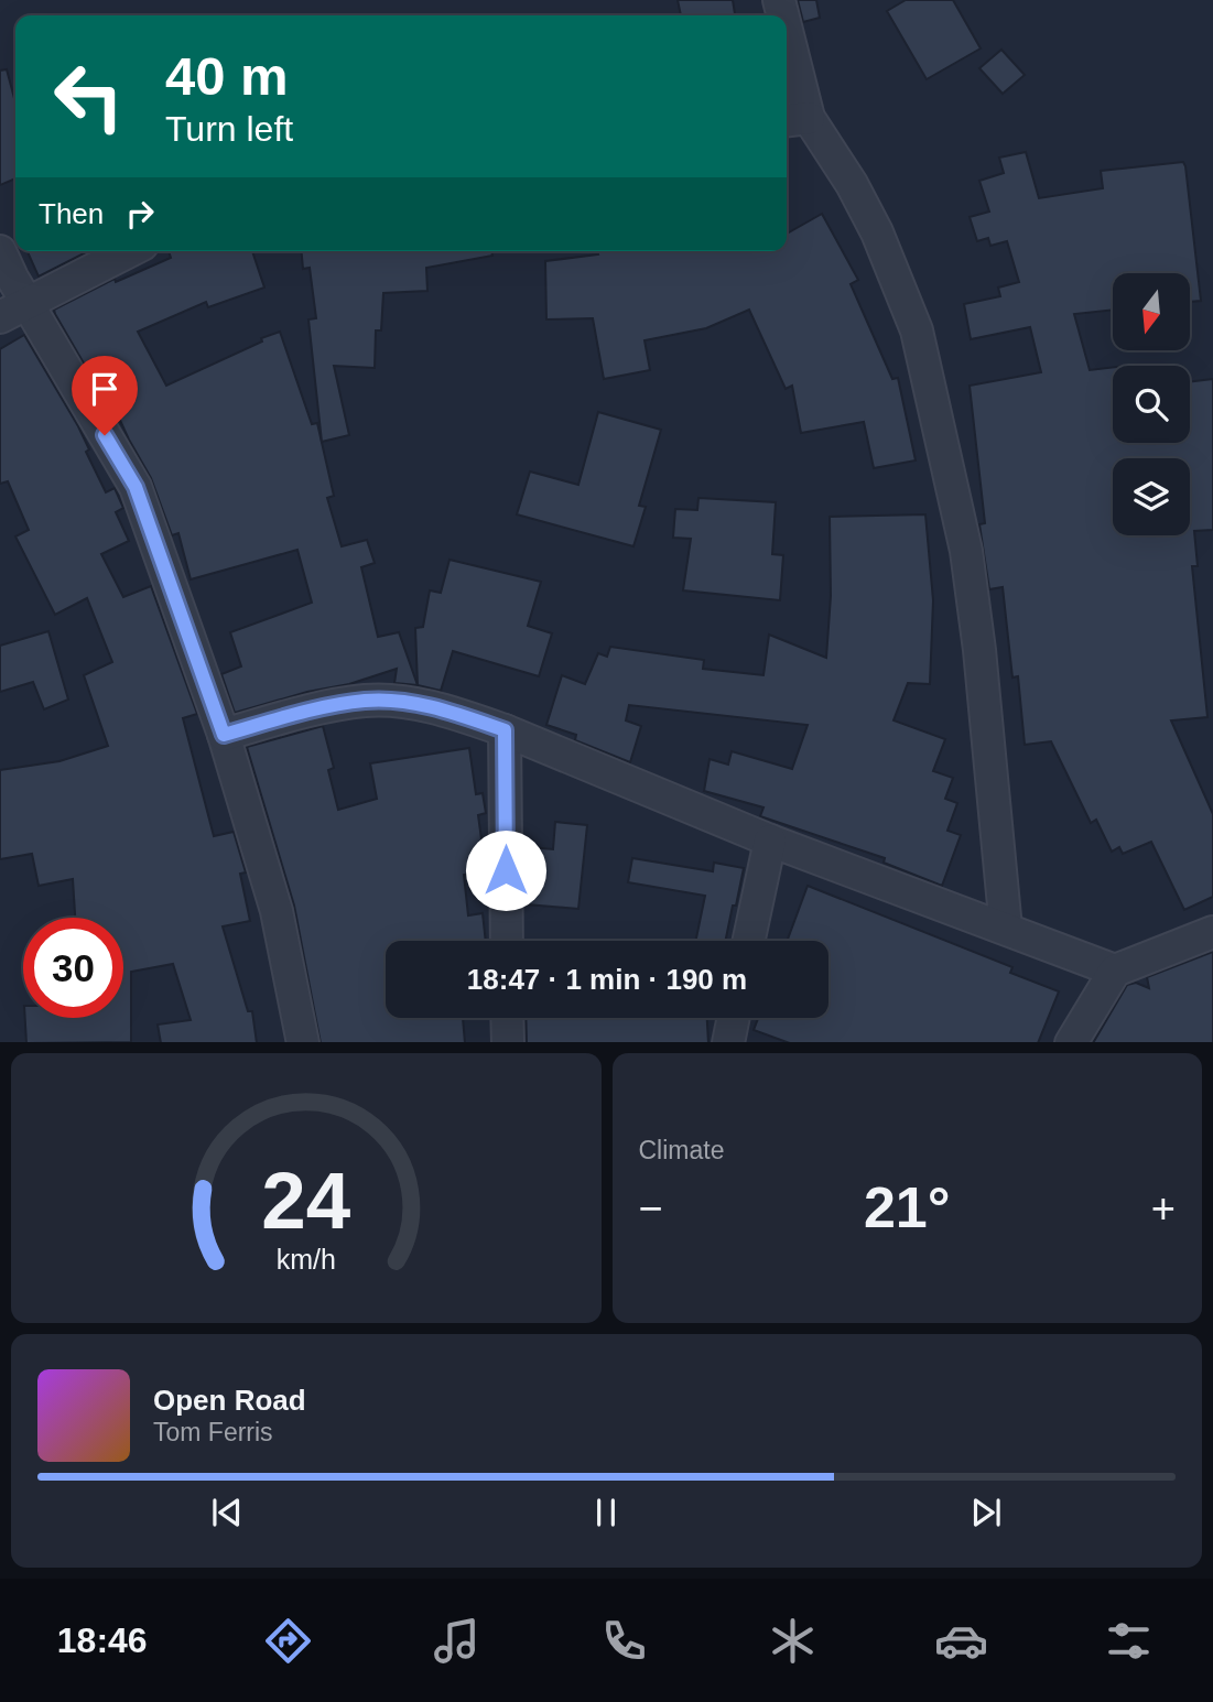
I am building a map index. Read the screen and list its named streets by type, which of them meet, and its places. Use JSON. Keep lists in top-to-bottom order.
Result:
{
  "north": "bottom",
  "page": {
    "turn": ["40 m", "Turn left"],
    "then": "Then",
    "limit": "30",
    "trip": "18:47 · 1 min · 190 m",
    "tile": "Climate",
    "heat": ["−", "21°", "+"],
    "song": ["Open Road", "Tom Ferris"],
    "tabs": "18:46",
    "gauge": ["24", "km/h"]
  }
}
